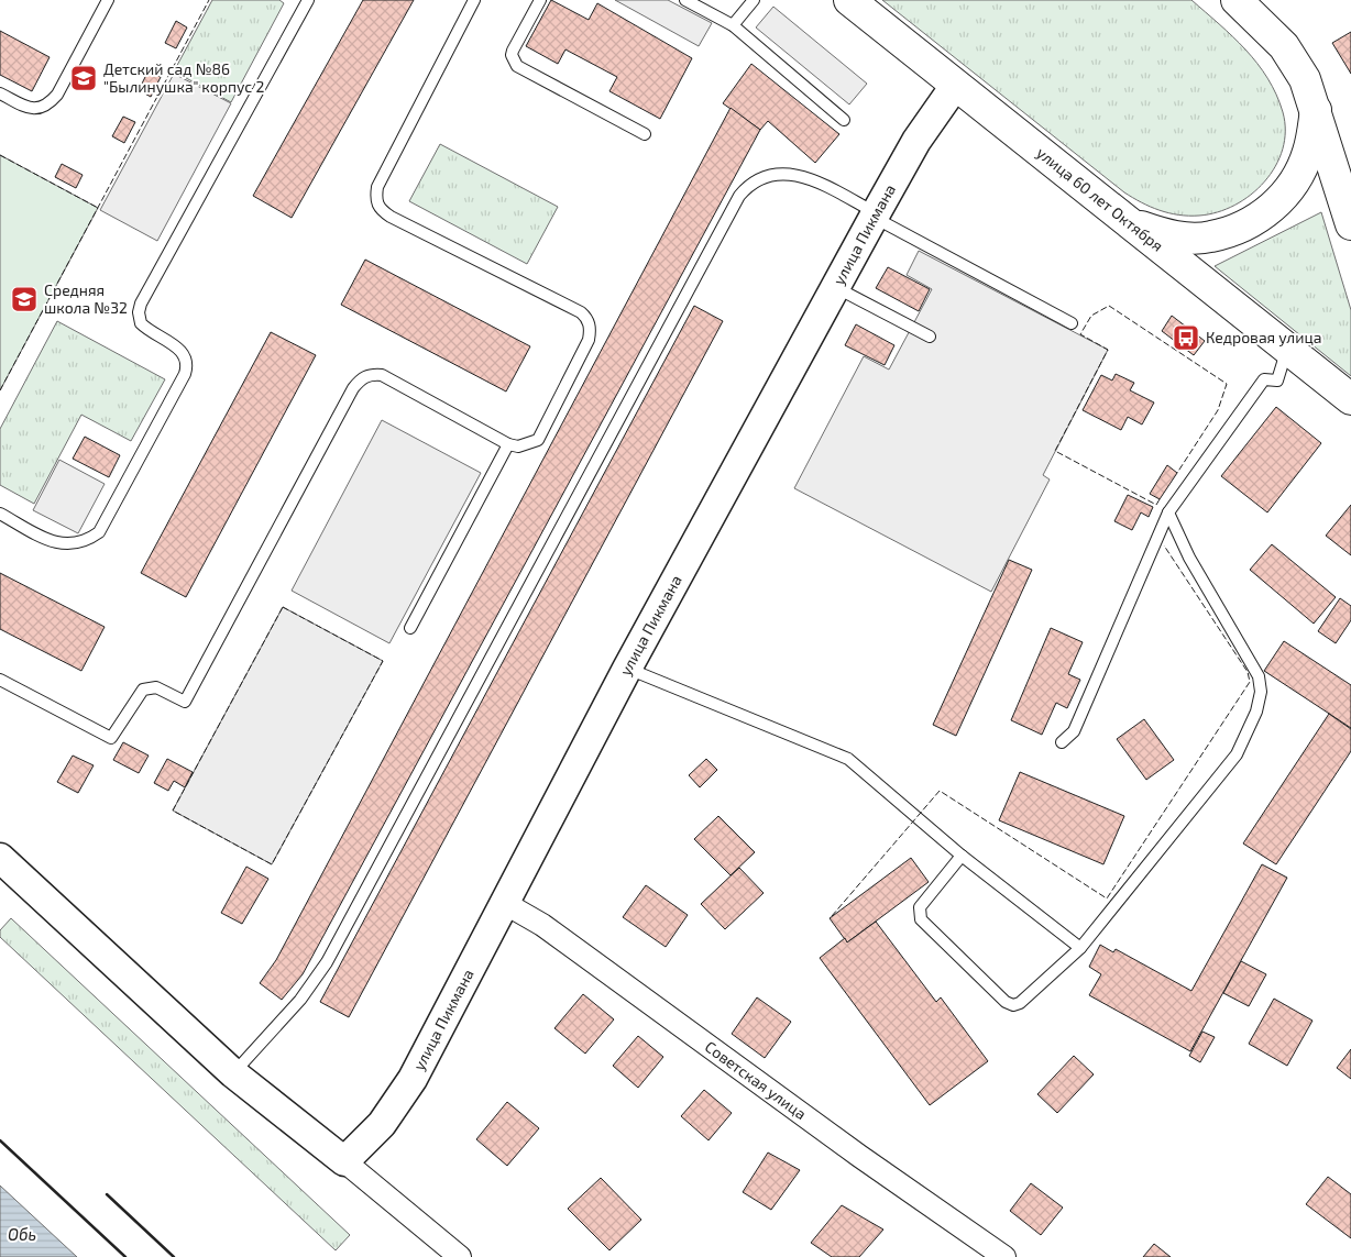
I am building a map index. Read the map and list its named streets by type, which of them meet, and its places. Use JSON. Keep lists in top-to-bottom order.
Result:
{
  "streets": {
    "main road": ["улица 60 лет Октября"],
    "street": ["улица Пикмана", "Советская улица"]
  },
  "crossings": [
    ["улица 60 лет Октября", "улица Пикмана"],
    ["улица Пикмана", "Советская улица"]
  ],
  "water": ["Обь"],
  "places": {
    "school or university": ["Детский сад №86 \"Былинушка\" корпус 2", "Средняя школа №32"],
    "bus stop": ["Кедровая улица"]
  }
}
